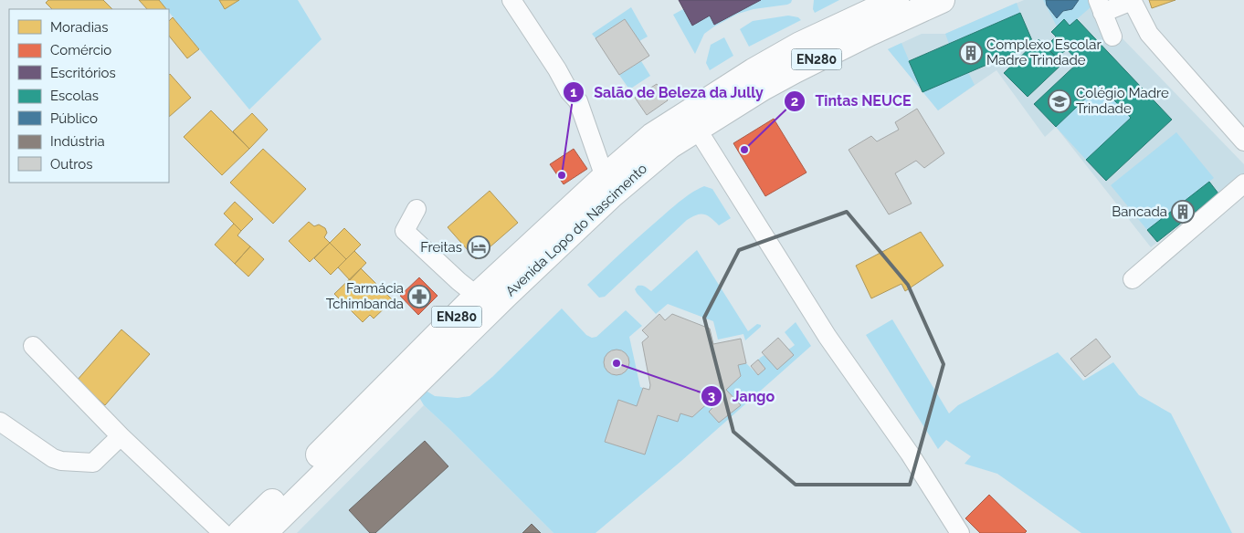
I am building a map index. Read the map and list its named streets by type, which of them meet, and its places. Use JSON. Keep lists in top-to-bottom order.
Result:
{
  "streets": {
    "main road": ["EN280", "Avenida Lopo do Nascimento"]
  },
  "places": {
    "building": ["Complexo Escolar Madre Trindade", "Bancada"],
    "school or university": ["Colégio Madre Trindade"],
    "other": ["Tintas NEUCE", "Salão de Beleza da Jully", "Jango"],
    "hotel": ["Freitas"],
    "pharmacy": ["Farmácia Tchimbanda"]
  },
  "legend": [
    "Moradias",
    "Comércio",
    "Escritórios",
    "Escolas",
    "Público",
    "Indústria",
    "Outros"
  ]
}
